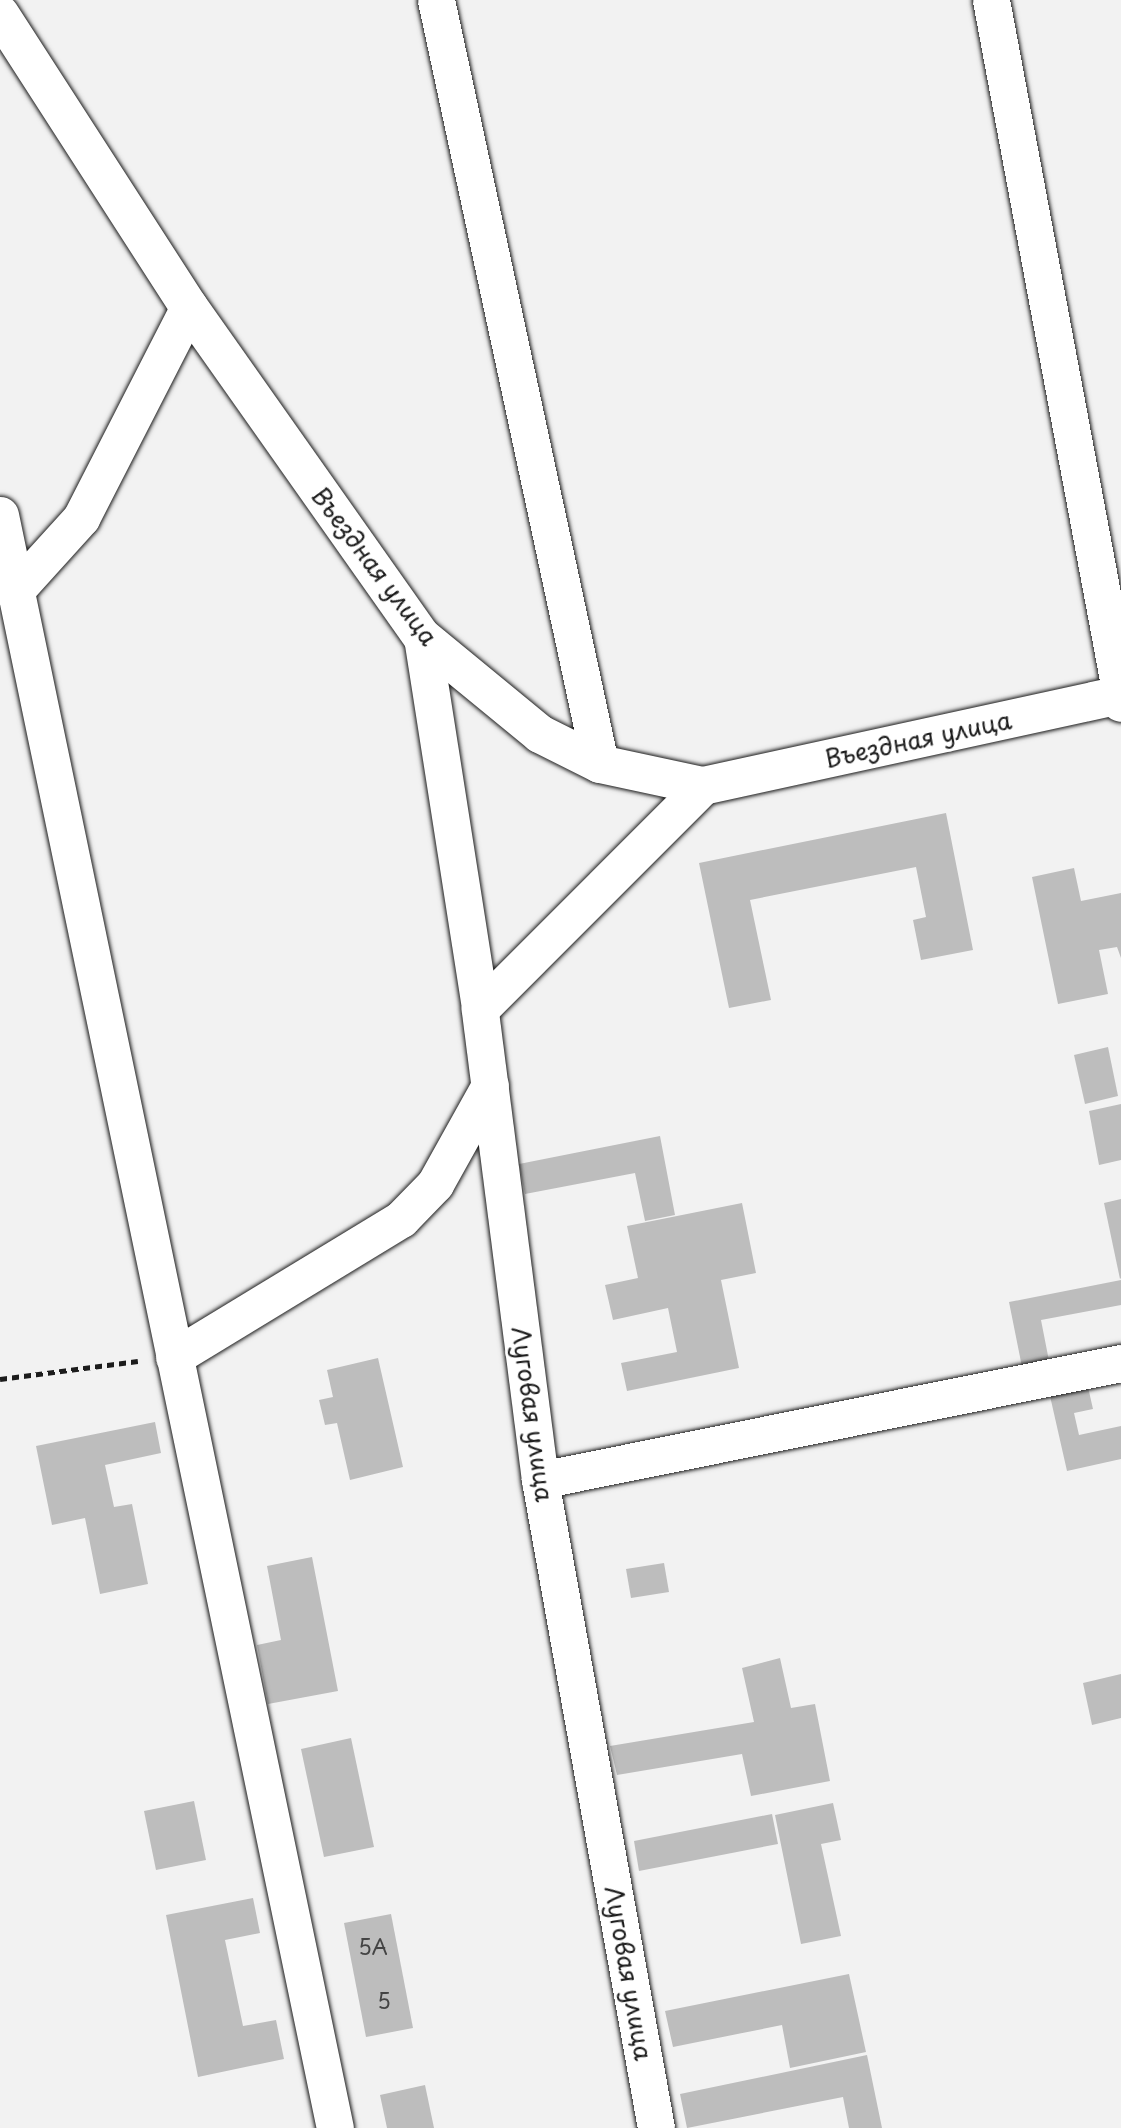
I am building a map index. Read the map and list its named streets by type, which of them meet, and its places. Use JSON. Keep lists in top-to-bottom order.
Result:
{
  "streets": {
    "street": ["Въездная улица", "Луговая улица"]
  },
  "crossings": [
    ["Въездная улица", "Луговая улица"]
  ],
  "house_numbers": ["5А", "5"]
}
